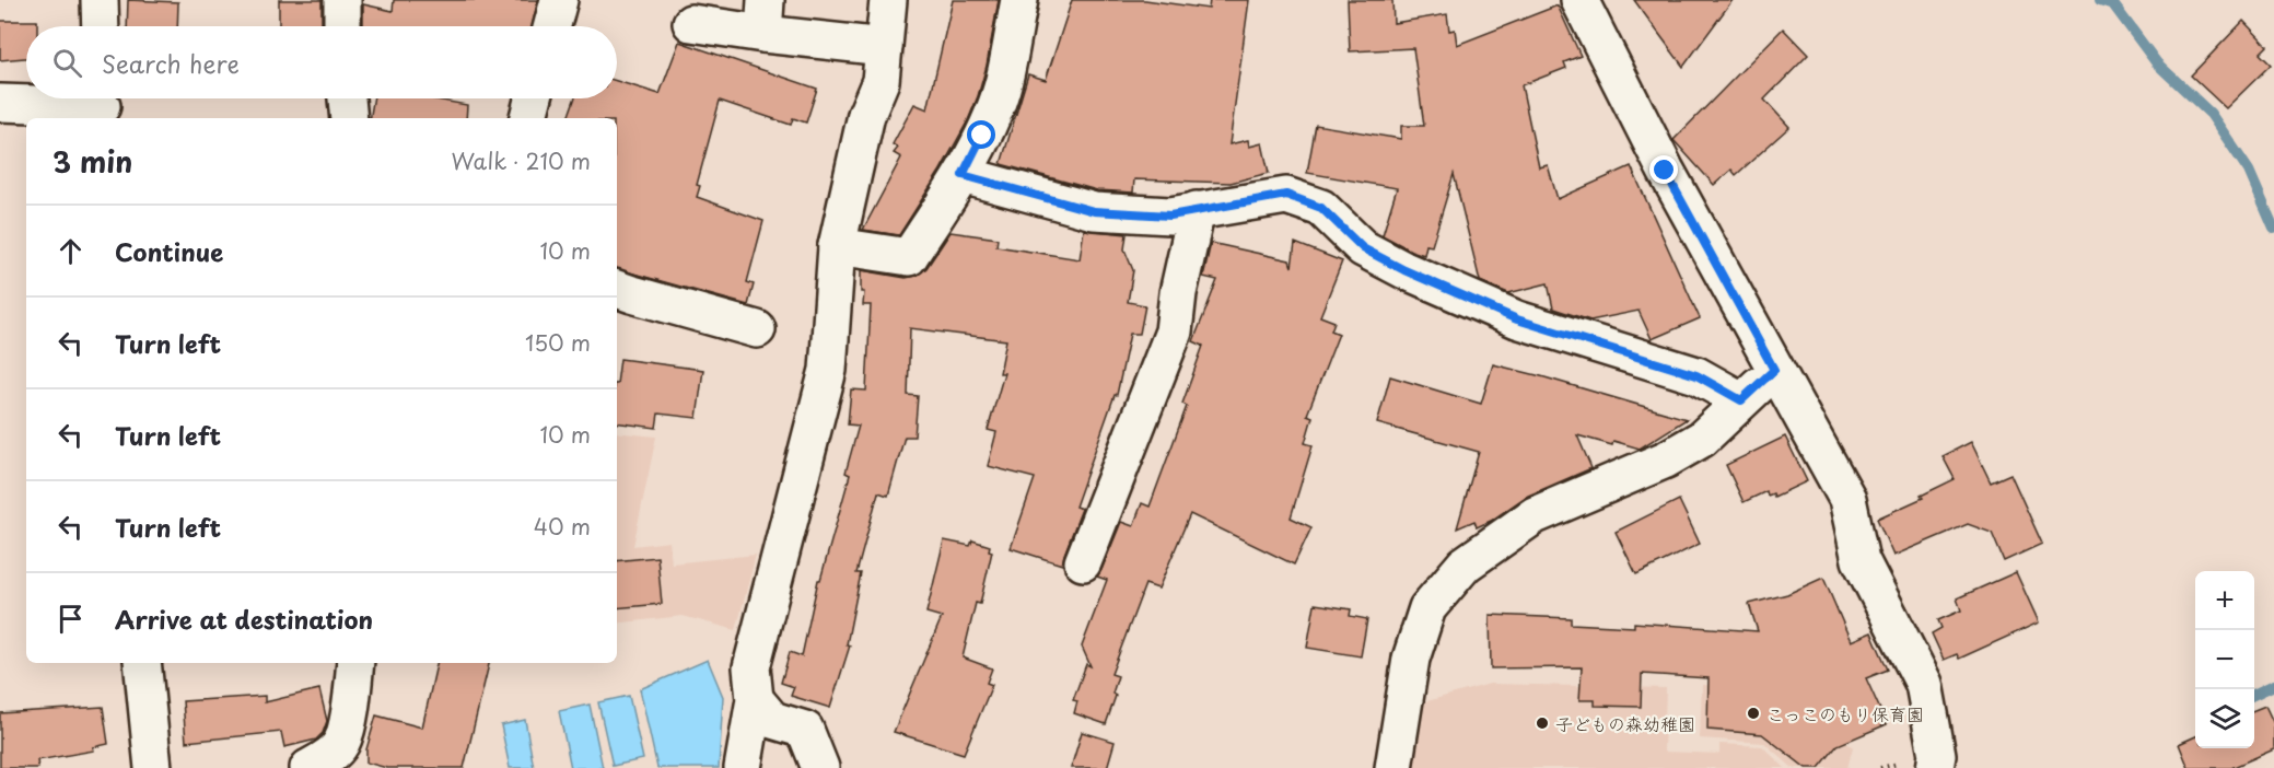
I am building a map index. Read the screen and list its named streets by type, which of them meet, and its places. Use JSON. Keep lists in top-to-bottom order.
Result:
{
  "places": ["こっこのもり保育園", "子どもの森幼稚園"],
  "page": {
    "search": "Search here",
    "heading": ["3 min", "Walk · 210 m"],
    "list": [
      ["Continue", "10 m"],
      ["Turn left", "150 m"],
      ["Turn left", "10 m"],
      ["Turn left", "40 m"],
      "Arrive at destination"
    ],
    "map_buttons": ["+", "−"]
  }
}
